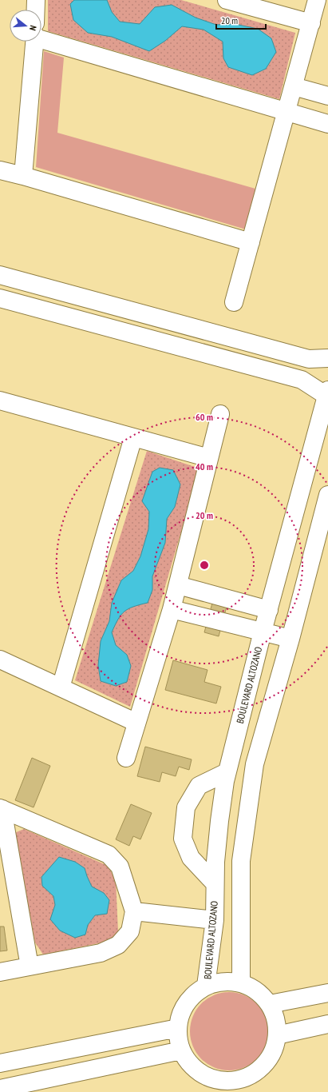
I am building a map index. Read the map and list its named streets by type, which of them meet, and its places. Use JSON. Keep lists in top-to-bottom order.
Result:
{
  "streets": {
    "street": ["BOULEVARD ALTOZANO"]
  },
  "scale_bar": "20 m",
  "north": "right",
  "rings": ["60 m", "40 m", "20 m"]
}
